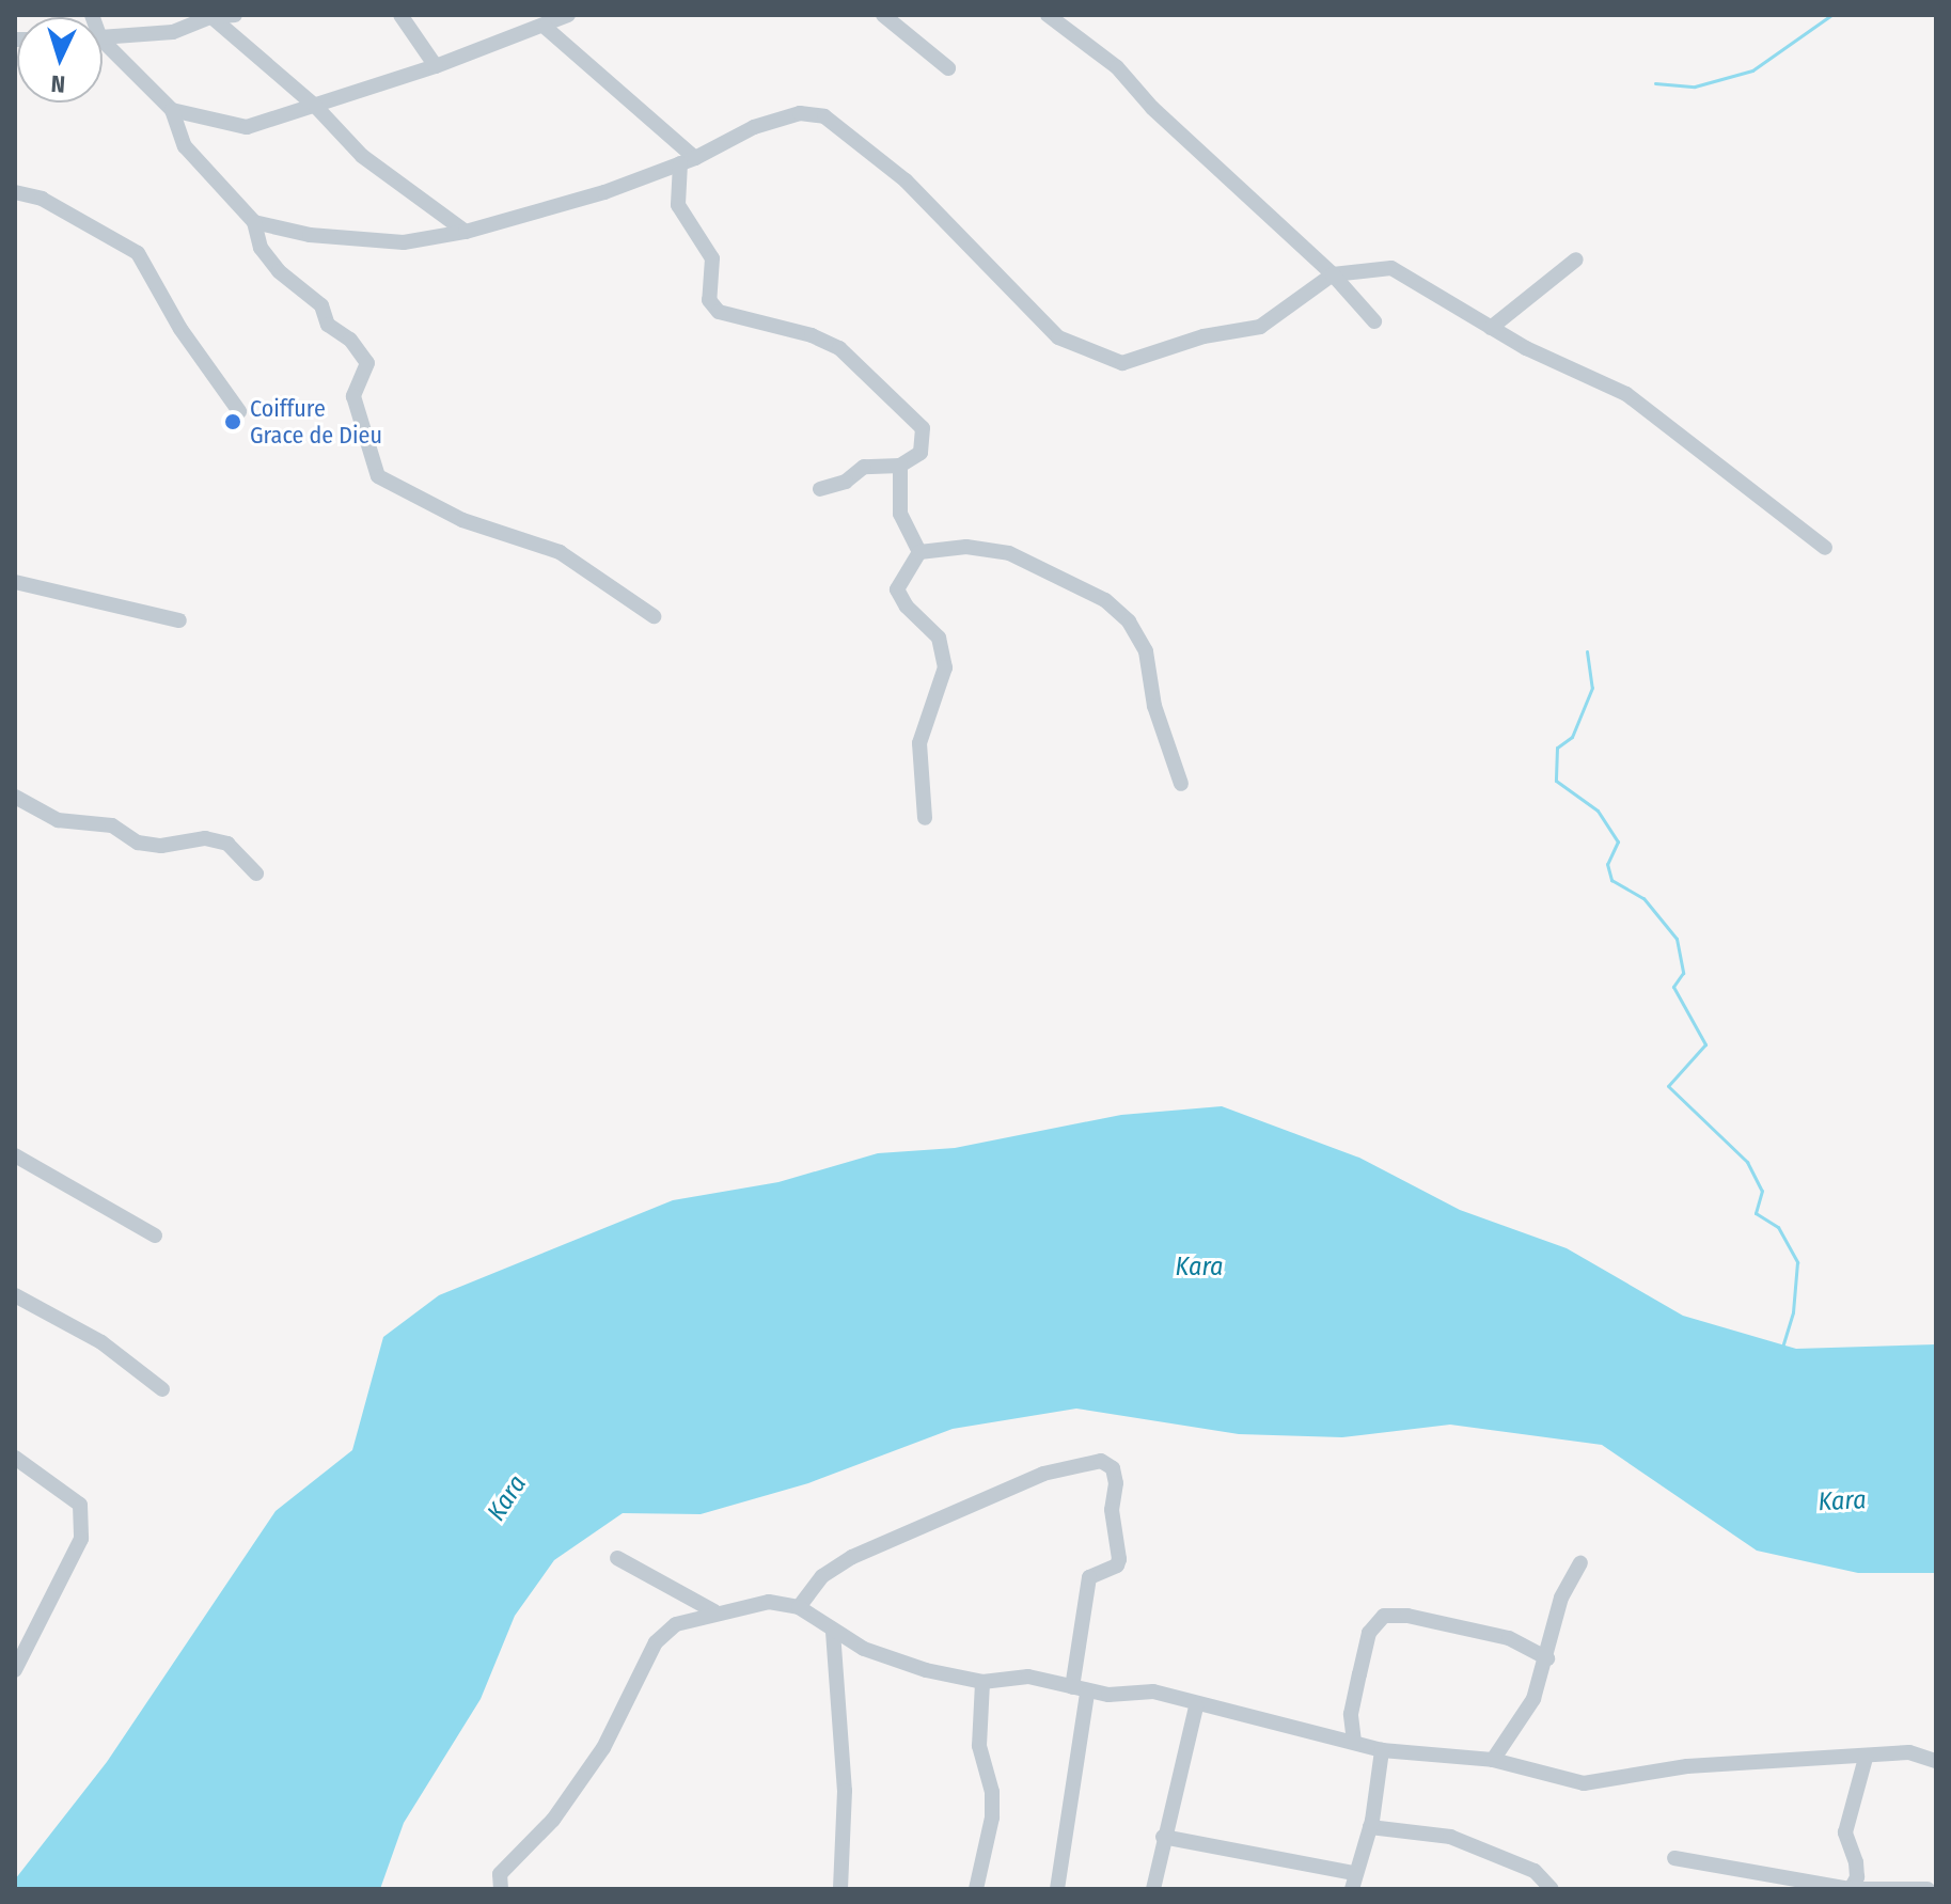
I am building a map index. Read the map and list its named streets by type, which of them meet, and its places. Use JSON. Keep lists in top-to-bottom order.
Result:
{
  "water": ["Kara"],
  "places": ["Coiffure Grace de Dieu"],
  "north": "bottom"
}
